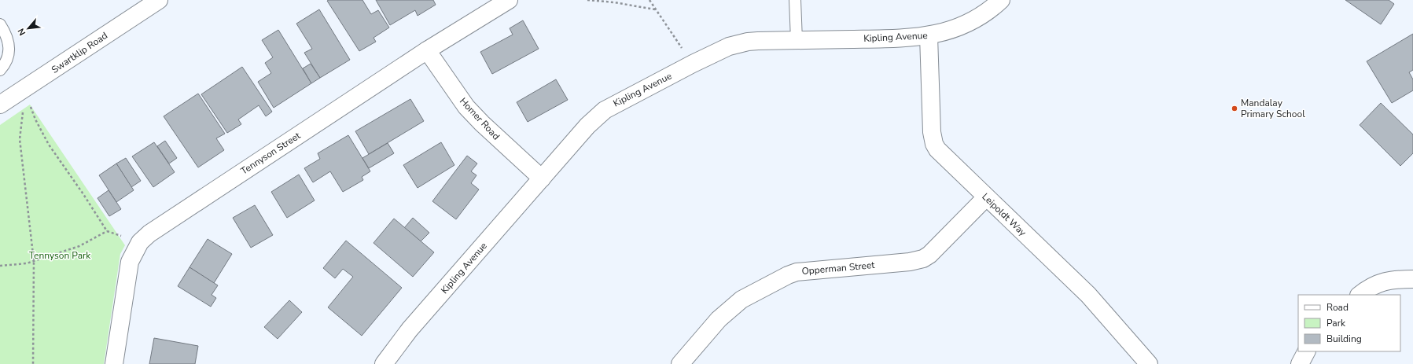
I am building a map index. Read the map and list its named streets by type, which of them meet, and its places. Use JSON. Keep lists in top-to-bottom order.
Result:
{
  "streets": {
    "street": [
      "Kipling Avenue",
      "Swartklip Road",
      "Homer Road",
      "Tennyson Street",
      "Leipoldt Way",
      "Opperman Street"
    ]
  },
  "crossings": [
    ["Kipling Avenue", "Homer Road"],
    ["Kipling Avenue", "Leipoldt Way"],
    ["Homer Road", "Tennyson Street"],
    ["Leipoldt Way", "Opperman Street"]
  ],
  "parks": ["Tennyson Park"],
  "places": ["Mandalay Primary School"],
  "legend": ["Road", "Park", "Building"],
  "north": "bottom left"
}
